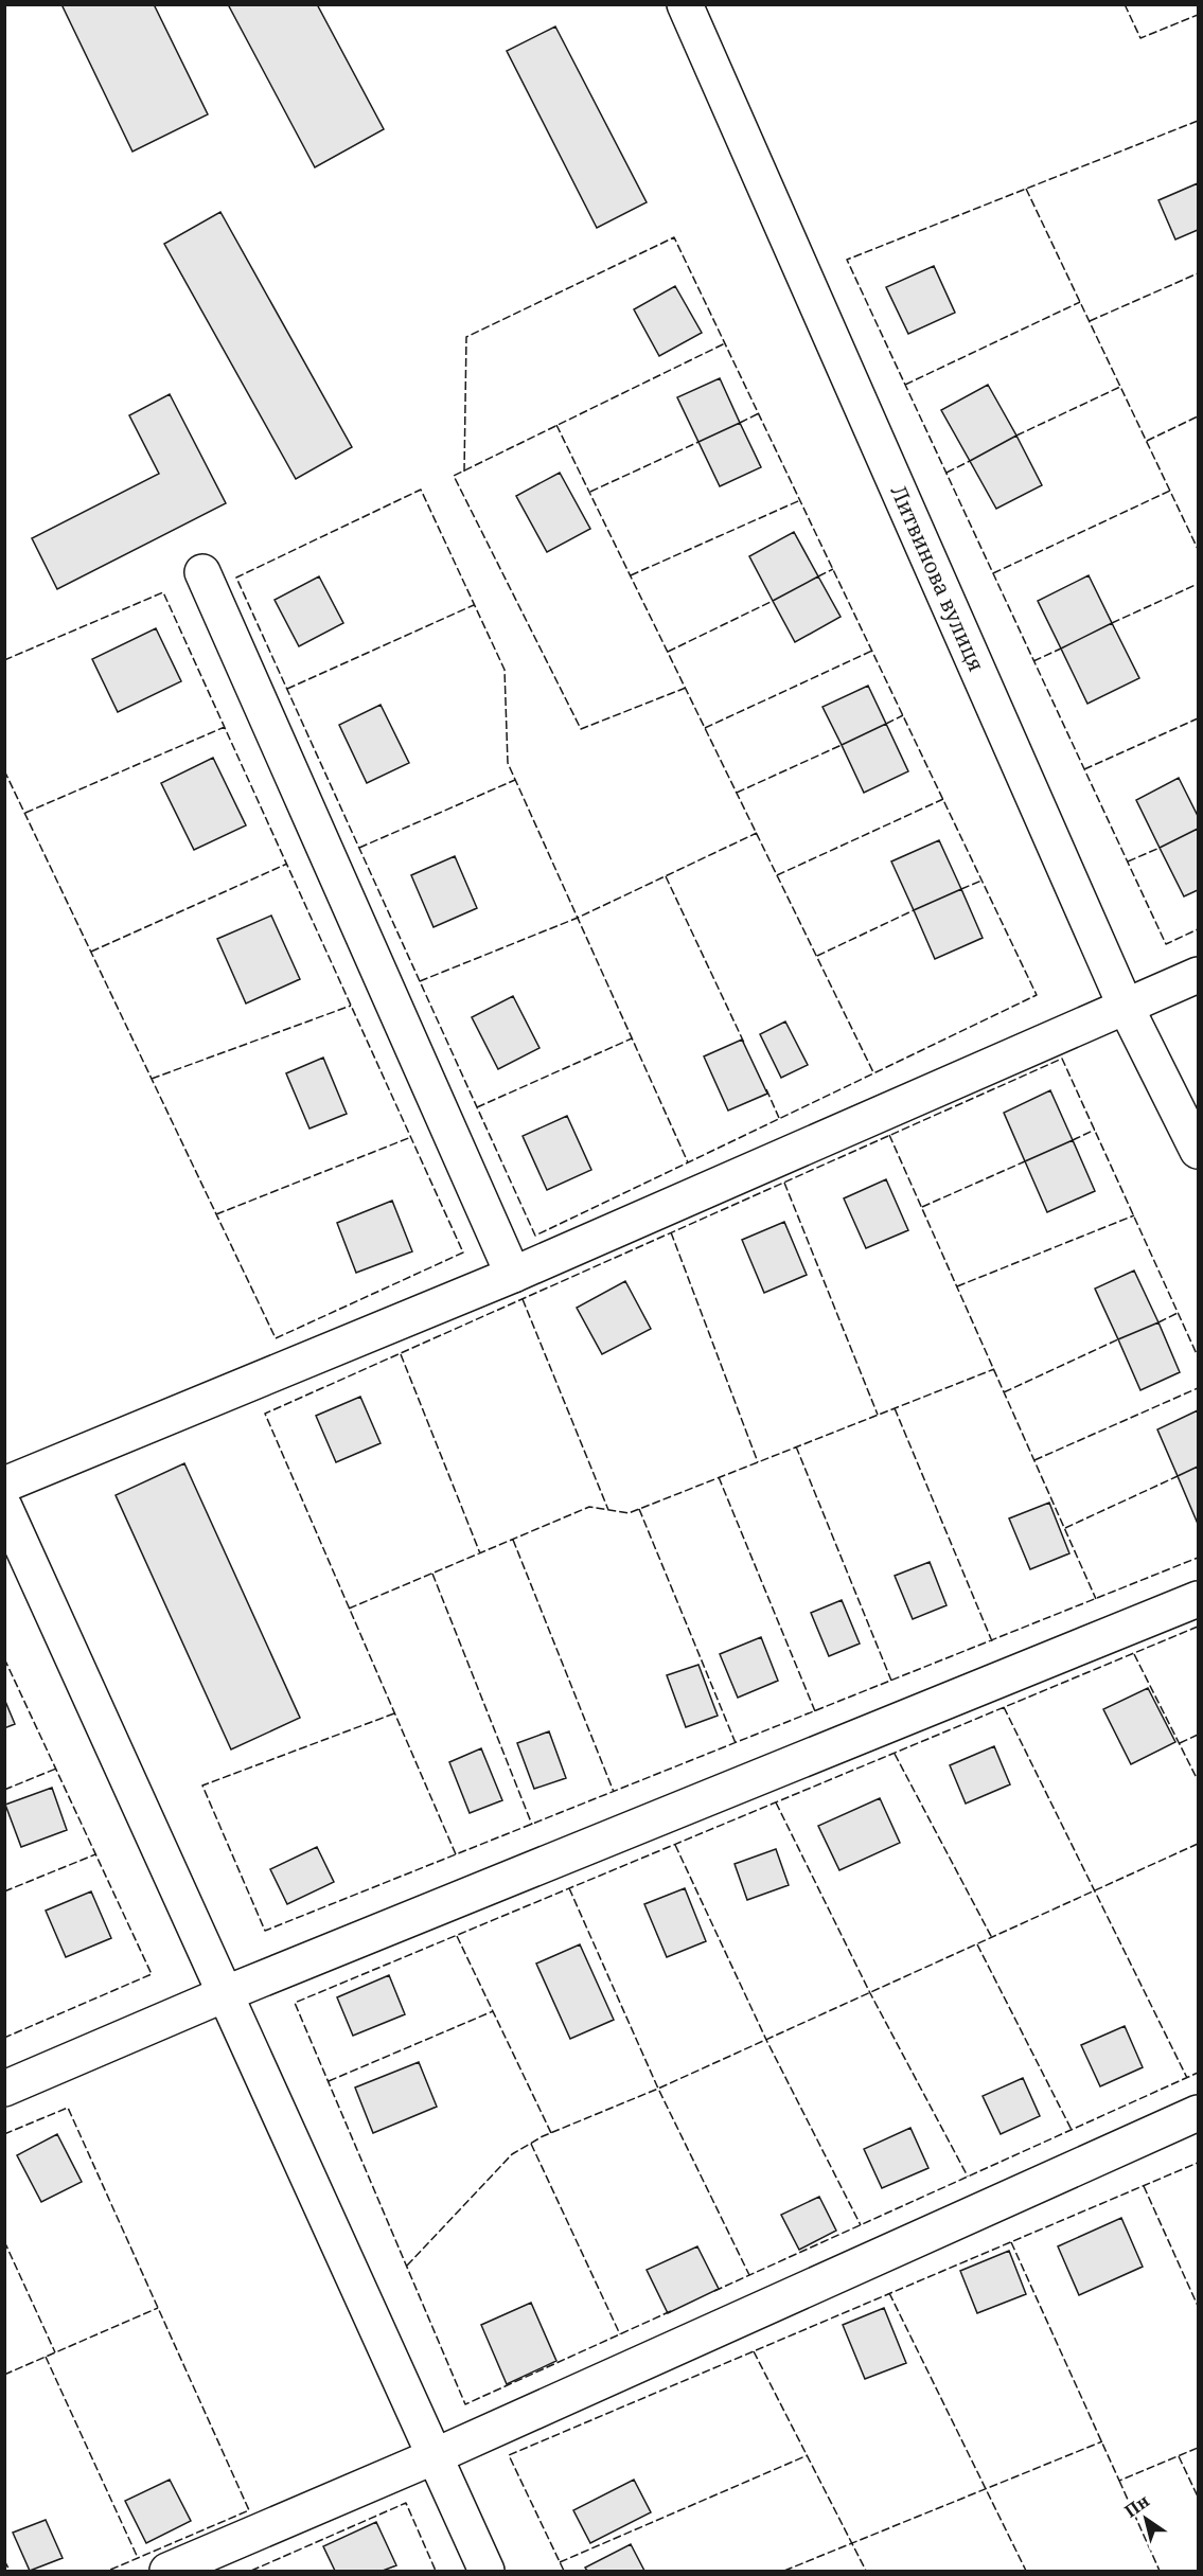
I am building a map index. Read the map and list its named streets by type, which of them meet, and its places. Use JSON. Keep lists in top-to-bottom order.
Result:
{
  "streets": {
    "street": ["Литвинова вулиця"]
  },
  "north": "top left"
}
